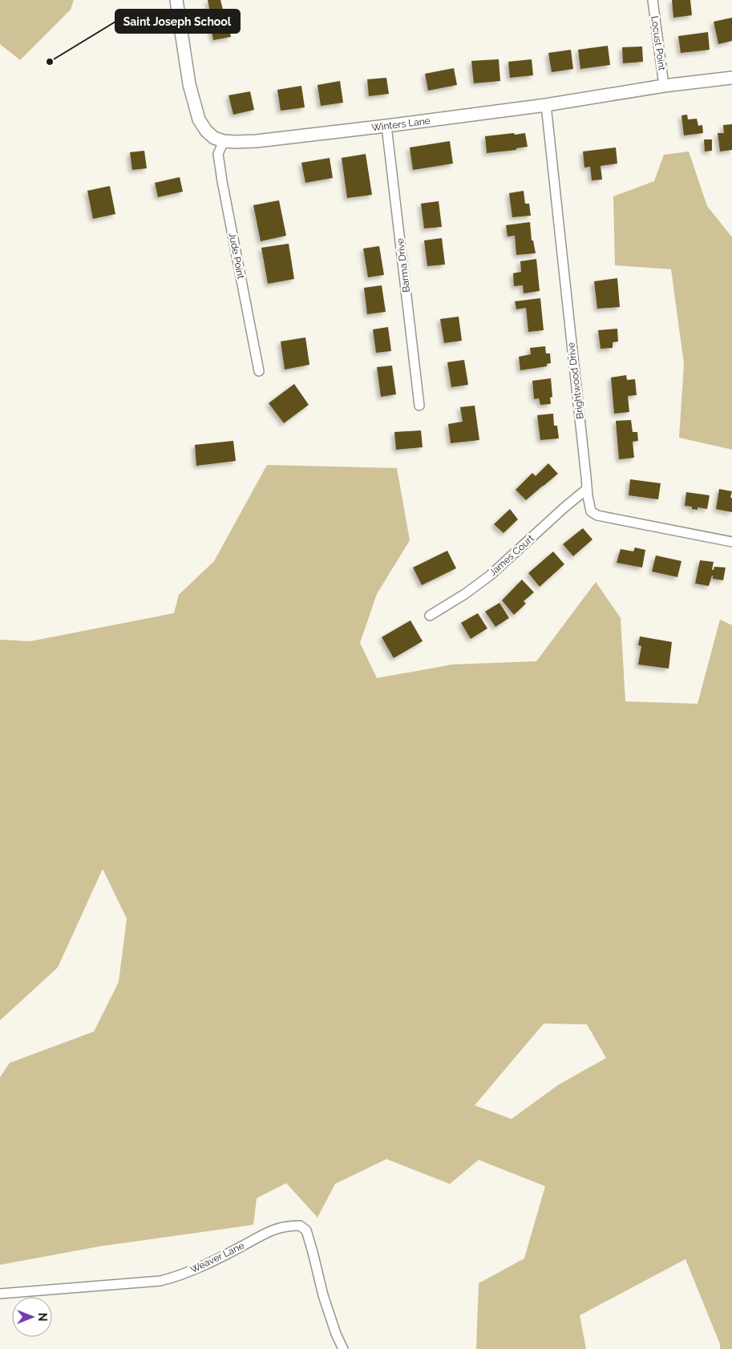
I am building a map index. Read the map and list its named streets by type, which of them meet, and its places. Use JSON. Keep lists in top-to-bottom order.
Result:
{
  "streets": {
    "street": [
      "Locust Point",
      "Winters Lane",
      "Jude Point",
      "Barma Drive",
      "Brightwood Drive",
      "James Court",
      "Weaver Lane"
    ]
  },
  "crossings": [
    ["Locust Point", "Winters Lane"],
    ["Winters Lane", "Jude Point"],
    ["Winters Lane", "Barma Drive"],
    ["Winters Lane", "Brightwood Drive"],
    ["Brightwood Drive", "James Court"]
  ],
  "places": ["Saint Joseph School"],
  "north": "right"
}
